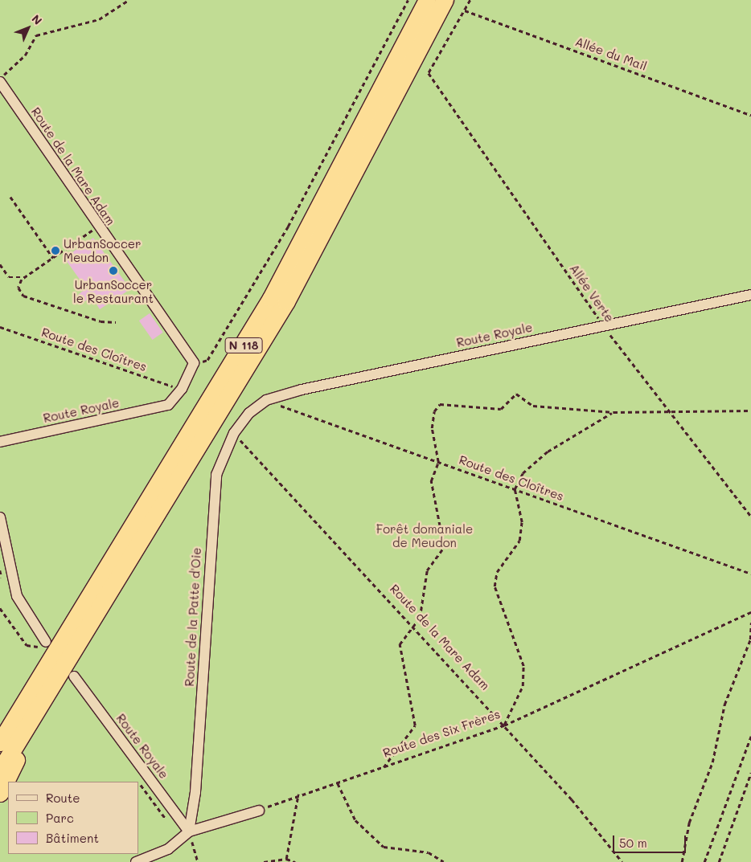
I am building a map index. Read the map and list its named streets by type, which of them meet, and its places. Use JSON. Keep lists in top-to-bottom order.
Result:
{
  "streets": {
    "highway": ["N 118"],
    "street": ["Route de la Mare Adam", "Route Royale", "Route de la Patte d'Oie"],
    "path": [
      "Allée du Mail",
      "Allée Verte",
      "Route des Cloîtres",
      "Route des Six Frères"
    ]
  },
  "crossings": [
    ["Allée du Mail", "Allée Verte"],
    ["Route de la Mare Adam", "Route de la Patte d'Oie"],
    ["Route de la Mare Adam", "Route des Six Frères"],
    ["Allée Verte", "Route Royale"],
    ["Route Royale", "Route des Cloîtres"],
    ["Route Royale", "Route de la Patte d'Oie"]
  ],
  "parks": ["Forêt domaniale de Meudon"],
  "places": ["UrbanSoccer Meudon", "UrbanSoccer le Restaurant"],
  "legend": ["Route", "Parc", "Bâtiment"],
  "scale_bar": "50 m",
  "north": "top right"
}
